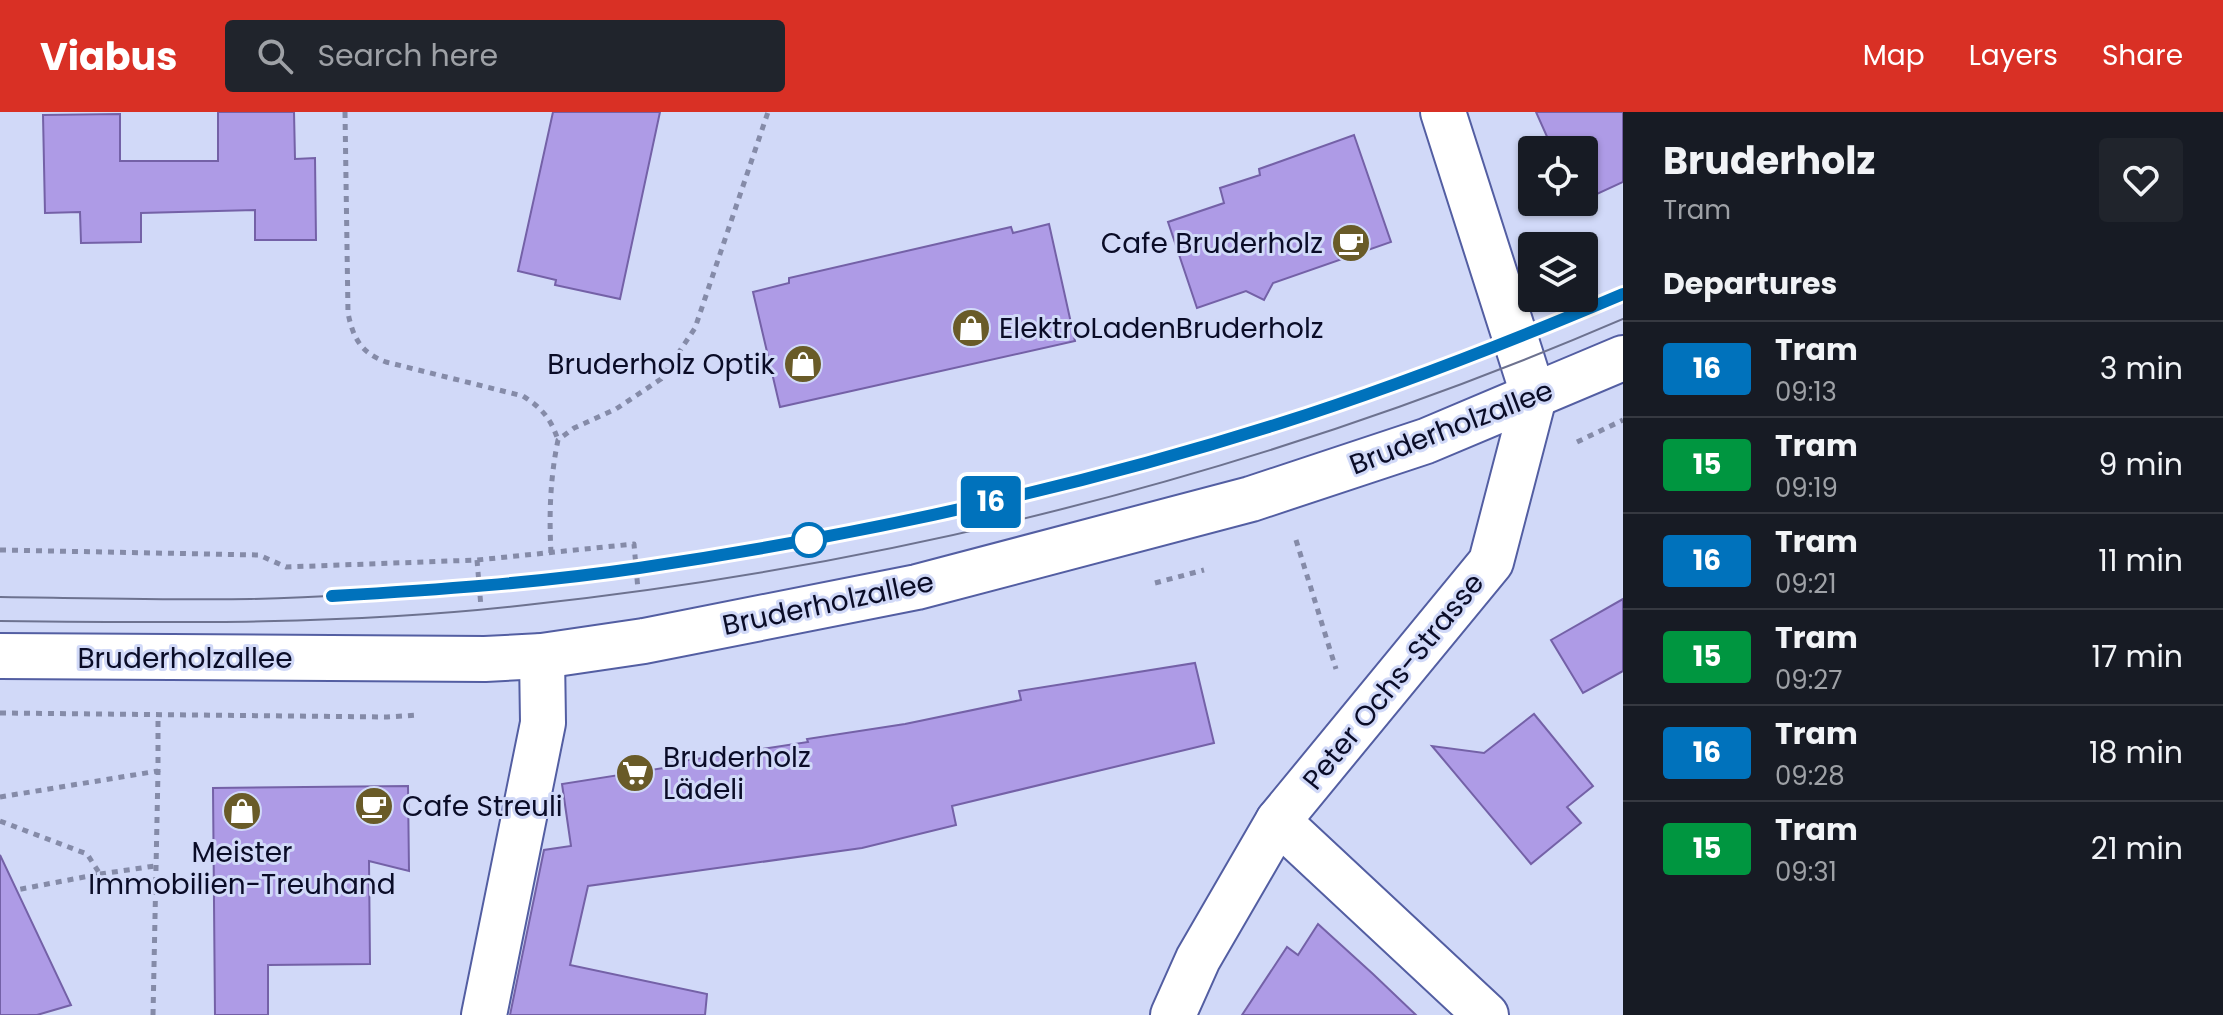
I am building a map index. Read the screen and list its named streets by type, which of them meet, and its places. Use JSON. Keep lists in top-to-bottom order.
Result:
{
  "streets": {
    "street": ["Bruderholzallee", "Peter Ochs-Strasse"]
  },
  "crossings": [
    ["Bruderholzallee", "Peter Ochs-Strasse"]
  ],
  "places": {
    "cafe": ["Cafe Bruderholz", "Cafe Streuli"],
    "shop": ["ElektroLadenBruderholz", "Bruderholz Optik", "Meister Immobilien-Treuhand"],
    "supermarket": ["Bruderholz Lädeli"]
  },
  "lines": ["tram line 16"],
  "page": {
    "header": "Viabus",
    "search": "Search here",
    "nav": ["Map", "Layers", "Share"],
    "on_map": "16",
    "heading": [
      ["Bruderholz", "Tram"],
      "Departures"
    ],
    "list": [
      {
        "mark": "16",
        "name": "Tram",
        "note": "09:13",
        "value": "3 min"
      },
      {
        "mark": "15",
        "name": "Tram",
        "note": "09:19",
        "value": "9 min"
      },
      {
        "mark": "16",
        "name": "Tram",
        "note": "09:21",
        "value": "11 min"
      },
      {
        "mark": "15",
        "name": "Tram",
        "note": "09:27",
        "value": "17 min"
      },
      {
        "mark": "16",
        "name": "Tram",
        "note": "09:28",
        "value": "18 min"
      },
      {
        "mark": "15",
        "name": "Tram",
        "note": "09:31",
        "value": "21 min"
      }
    ]
  }
}
